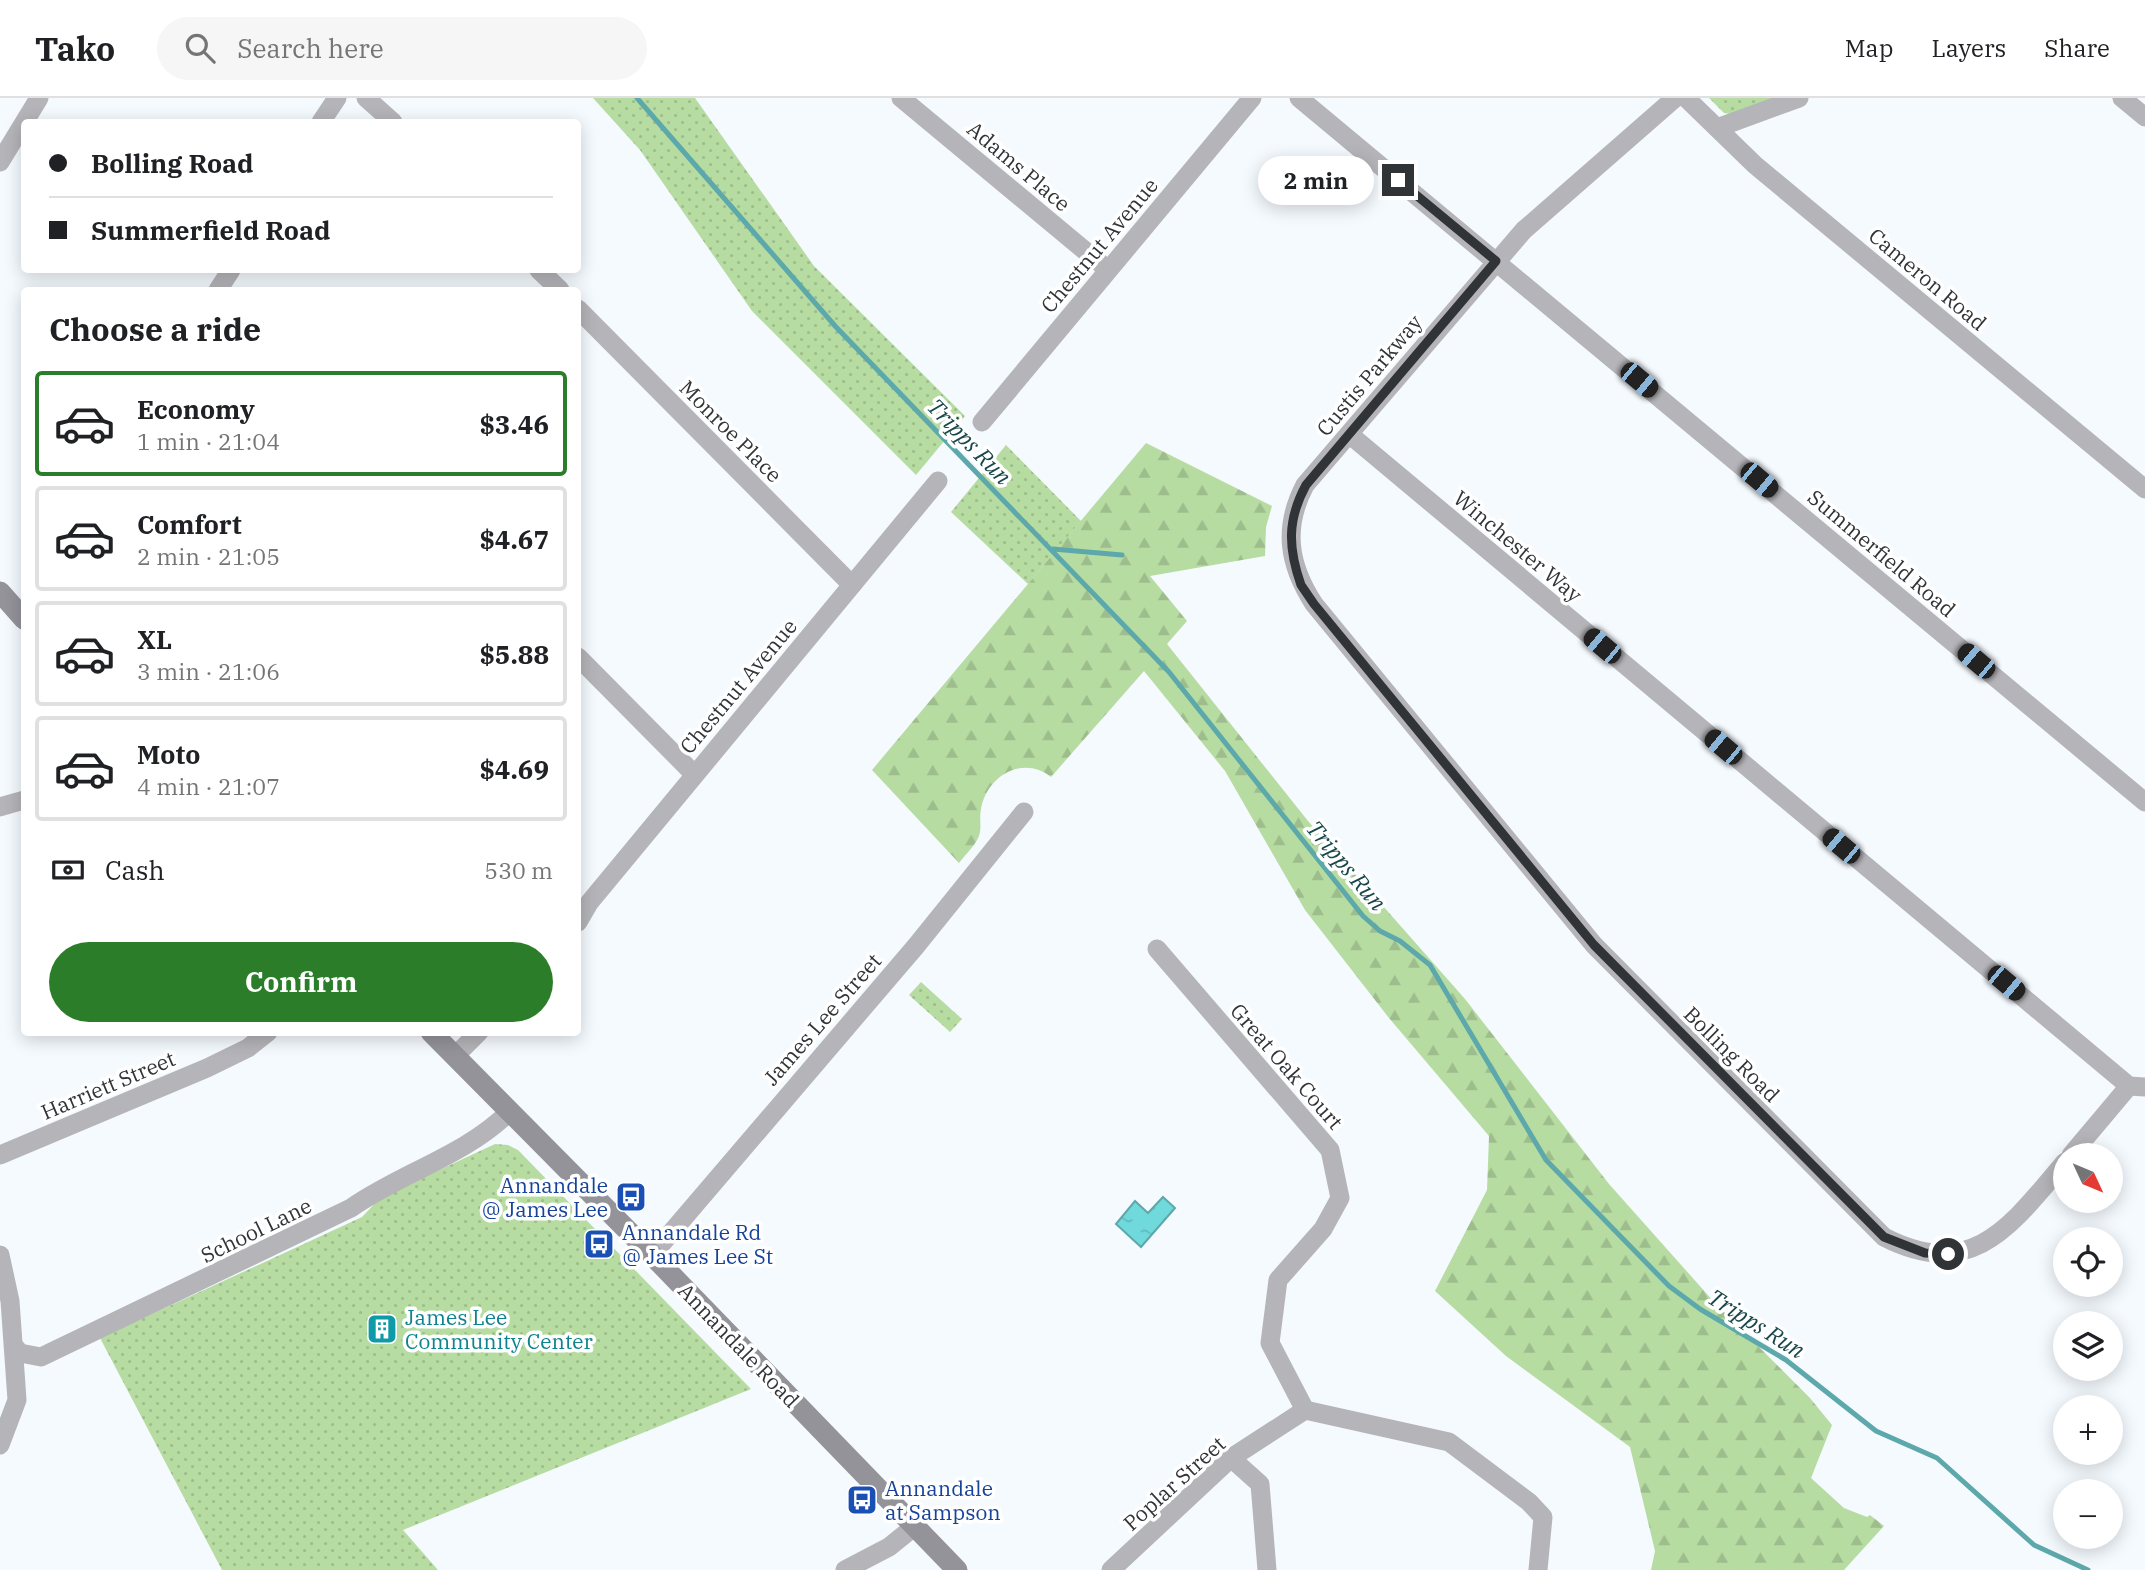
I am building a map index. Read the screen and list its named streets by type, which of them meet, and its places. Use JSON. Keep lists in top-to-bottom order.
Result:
{
  "streets": {
    "main road": ["Annandale Road"],
    "street": [
      "Adams Place",
      "Chestnut Avenue",
      "Cameron Road",
      "Custis Parkway",
      "Monroe Place",
      "Winchester Way",
      "Summerfield Road",
      "James Lee Street",
      "Bolling Road",
      "Great Oak Court",
      "Harriett Street",
      "School Lane",
      "Poplar Street"
    ]
  },
  "crossings": [
    ["Adams Place", "Chestnut Avenue"],
    ["Chestnut Avenue", "Monroe Place"],
    ["Custis Parkway", "Winchester Way"],
    ["Custis Parkway", "Summerfield Road"],
    ["Custis Parkway", "Bolling Road"],
    ["James Lee Street", "Annandale Road"],
    ["Great Oak Court", "Poplar Street"],
    ["School Lane", "Annandale Road"]
  ],
  "water": ["Tripps Run"],
  "places": {
    "bus stop": ["Annandale @ James Lee", "Annandale Rd @ James Lee St", "Annandale at Sampson"],
    "building": ["James Lee Community Center"]
  },
  "north": "bottom right",
  "page": {
    "header": "Tako",
    "search": "Search here",
    "nav": ["Map", "Layers", "Share"],
    "banner": ["Bolling Road", "Summerfield Road"],
    "bubble": "2 min",
    "heading": "Choose a ride",
    "list": [
      {
        "name": "Economy",
        "note": "1 min · 21:04",
        "value": "$3.46"
      },
      {
        "name": "Comfort",
        "note": "2 min · 21:05",
        "value": "$4.67"
      },
      {
        "name": "XL",
        "note": "3 min · 21:06",
        "value": "$5.88"
      },
      {
        "name": "Moto",
        "note": "4 min · 21:07",
        "value": "$4.69"
      }
    ],
    "pay": ["Cash", "530 m"],
    "buttons": "Confirm",
    "map_buttons": ["+", "−"]
  }
}
